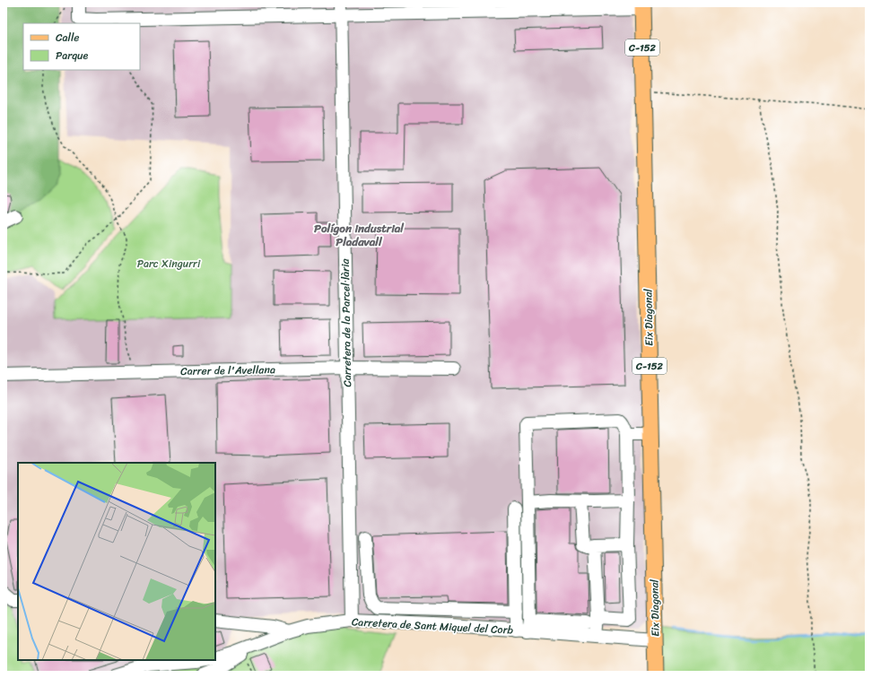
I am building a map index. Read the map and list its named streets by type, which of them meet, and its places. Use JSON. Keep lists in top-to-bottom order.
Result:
{
  "streets": {
    "main road": ["C-152", "Eix Diagonal"],
    "street": ["Carretera de la Parcel·lària", "Carrer de l'Avellana", "Carretera de Sant Miquel del Corb"]
  },
  "crossings": [
    ["Eix Diagonal", "Carretera de Sant Miquel del Corb"],
    ["Carretera de la Parcel·lària", "Carrer de l'Avellana"],
    ["Carretera de la Parcel·lària", "Carretera de Sant Miquel del Corb"]
  ],
  "districts": ["Polígon industrial Pladavall"],
  "parks": ["Parc Xingurri"],
  "legend": ["Calle", "Parque"]
}
